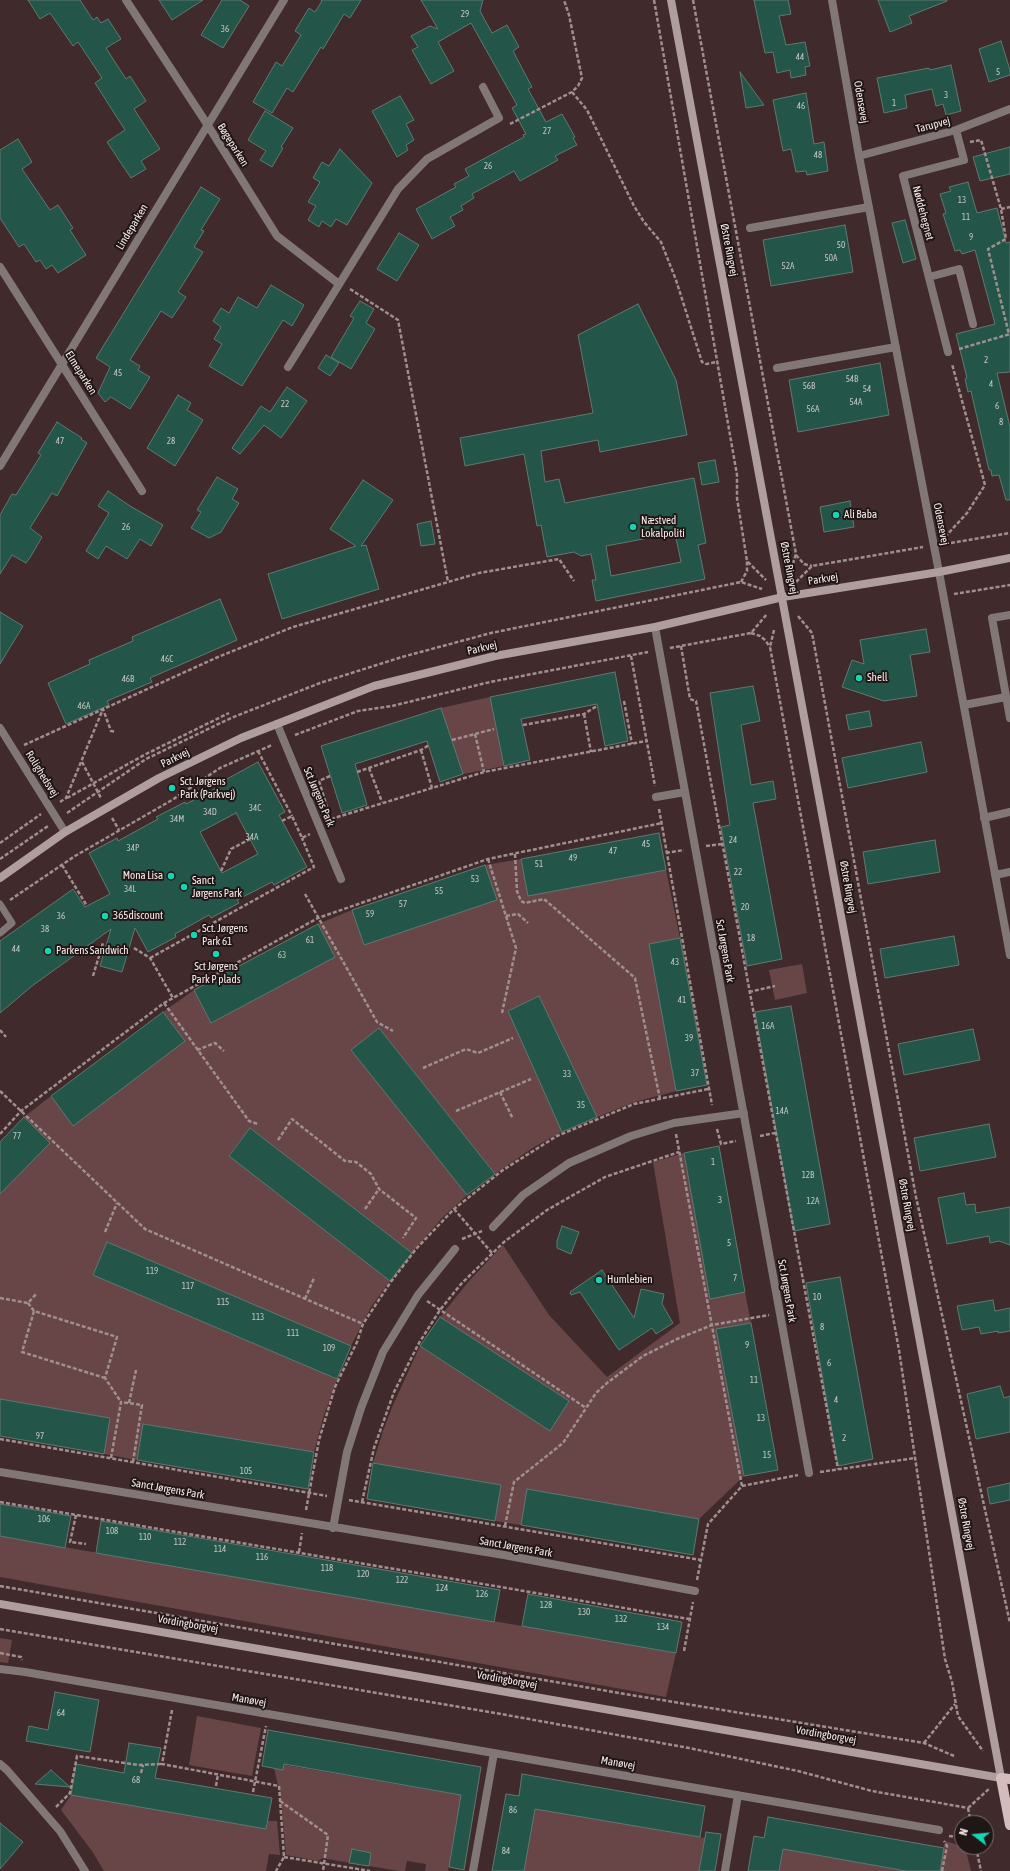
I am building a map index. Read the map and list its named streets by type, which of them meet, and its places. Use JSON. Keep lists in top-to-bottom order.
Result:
{
  "streets": {
    "street": [
      "Odensevej",
      "Tarupvej",
      "Bøgeparken",
      "Nøddehegnet",
      "Lindeparken",
      "Østre Ringvej",
      "Elmeparken",
      "Parkvej",
      "Rolighedsvej",
      "Sct Jørgens Park",
      "Sanct Jørgens Park",
      "Vordingborgvej",
      "Manøvej"
    ]
  },
  "crossings": [
    ["Odensevej", "Tarupvej"],
    ["Odensevej", "Parkvej"],
    ["Tarupvej", "Nøddehegnet"],
    ["Bøgeparken", "Lindeparken"],
    ["Lindeparken", "Elmeparken"],
    ["Østre Ringvej", "Parkvej"],
    ["Østre Ringvej", "Vordingborgvej"],
    ["Parkvej", "Rolighedsvej"],
    ["Parkvej", "Sct Jørgens Park"]
  ],
  "places": [
    "Ali Baba",
    "Næstved Lokalpoliti",
    "Shell",
    "Sct. Jørgens Park (Parkvej)",
    "Mona Lisa",
    "Sanct Jørgens Park",
    "365discount",
    "Sct. Jørgens Park 61",
    "Parkens Sandwich",
    "Sct Jørgens Park P plads",
    "Humlebien"
  ],
  "house_numbers": [
    "29",
    "36",
    "44",
    "5",
    "3",
    "1",
    "46",
    "27",
    "48",
    "26",
    "13",
    "11",
    "9",
    "50",
    "50A",
    "52A",
    "2",
    "45",
    "54B",
    "4",
    "56B",
    "54",
    "54A",
    "22",
    "6",
    "56A",
    "8",
    "47",
    "28",
    "26",
    "46C",
    "46B",
    "46A",
    "34C",
    "34D",
    "34M",
    "34A",
    "24",
    "45",
    "34P",
    "47",
    "49",
    "51",
    "22",
    "53",
    "34L",
    "55",
    "57",
    "20",
    "59",
    "36",
    "38",
    "18",
    "61",
    "44",
    "63",
    "43",
    "41",
    "16A",
    "39",
    "37",
    "33",
    "35",
    "14A",
    "77",
    "1",
    "12B",
    "3",
    "12A",
    "5",
    "119",
    "7",
    "117",
    "10",
    "115",
    "113",
    "8",
    "111",
    "9",
    "109",
    "6",
    "11",
    "4",
    "13",
    "97",
    "2",
    "15",
    "105",
    "106",
    "108",
    "110",
    "112",
    "114",
    "116",
    "118",
    "120",
    "122",
    "124",
    "126",
    "128",
    "130",
    "132",
    "134",
    "64",
    "68",
    "86",
    "84"
  ],
  "north": "left"
}
